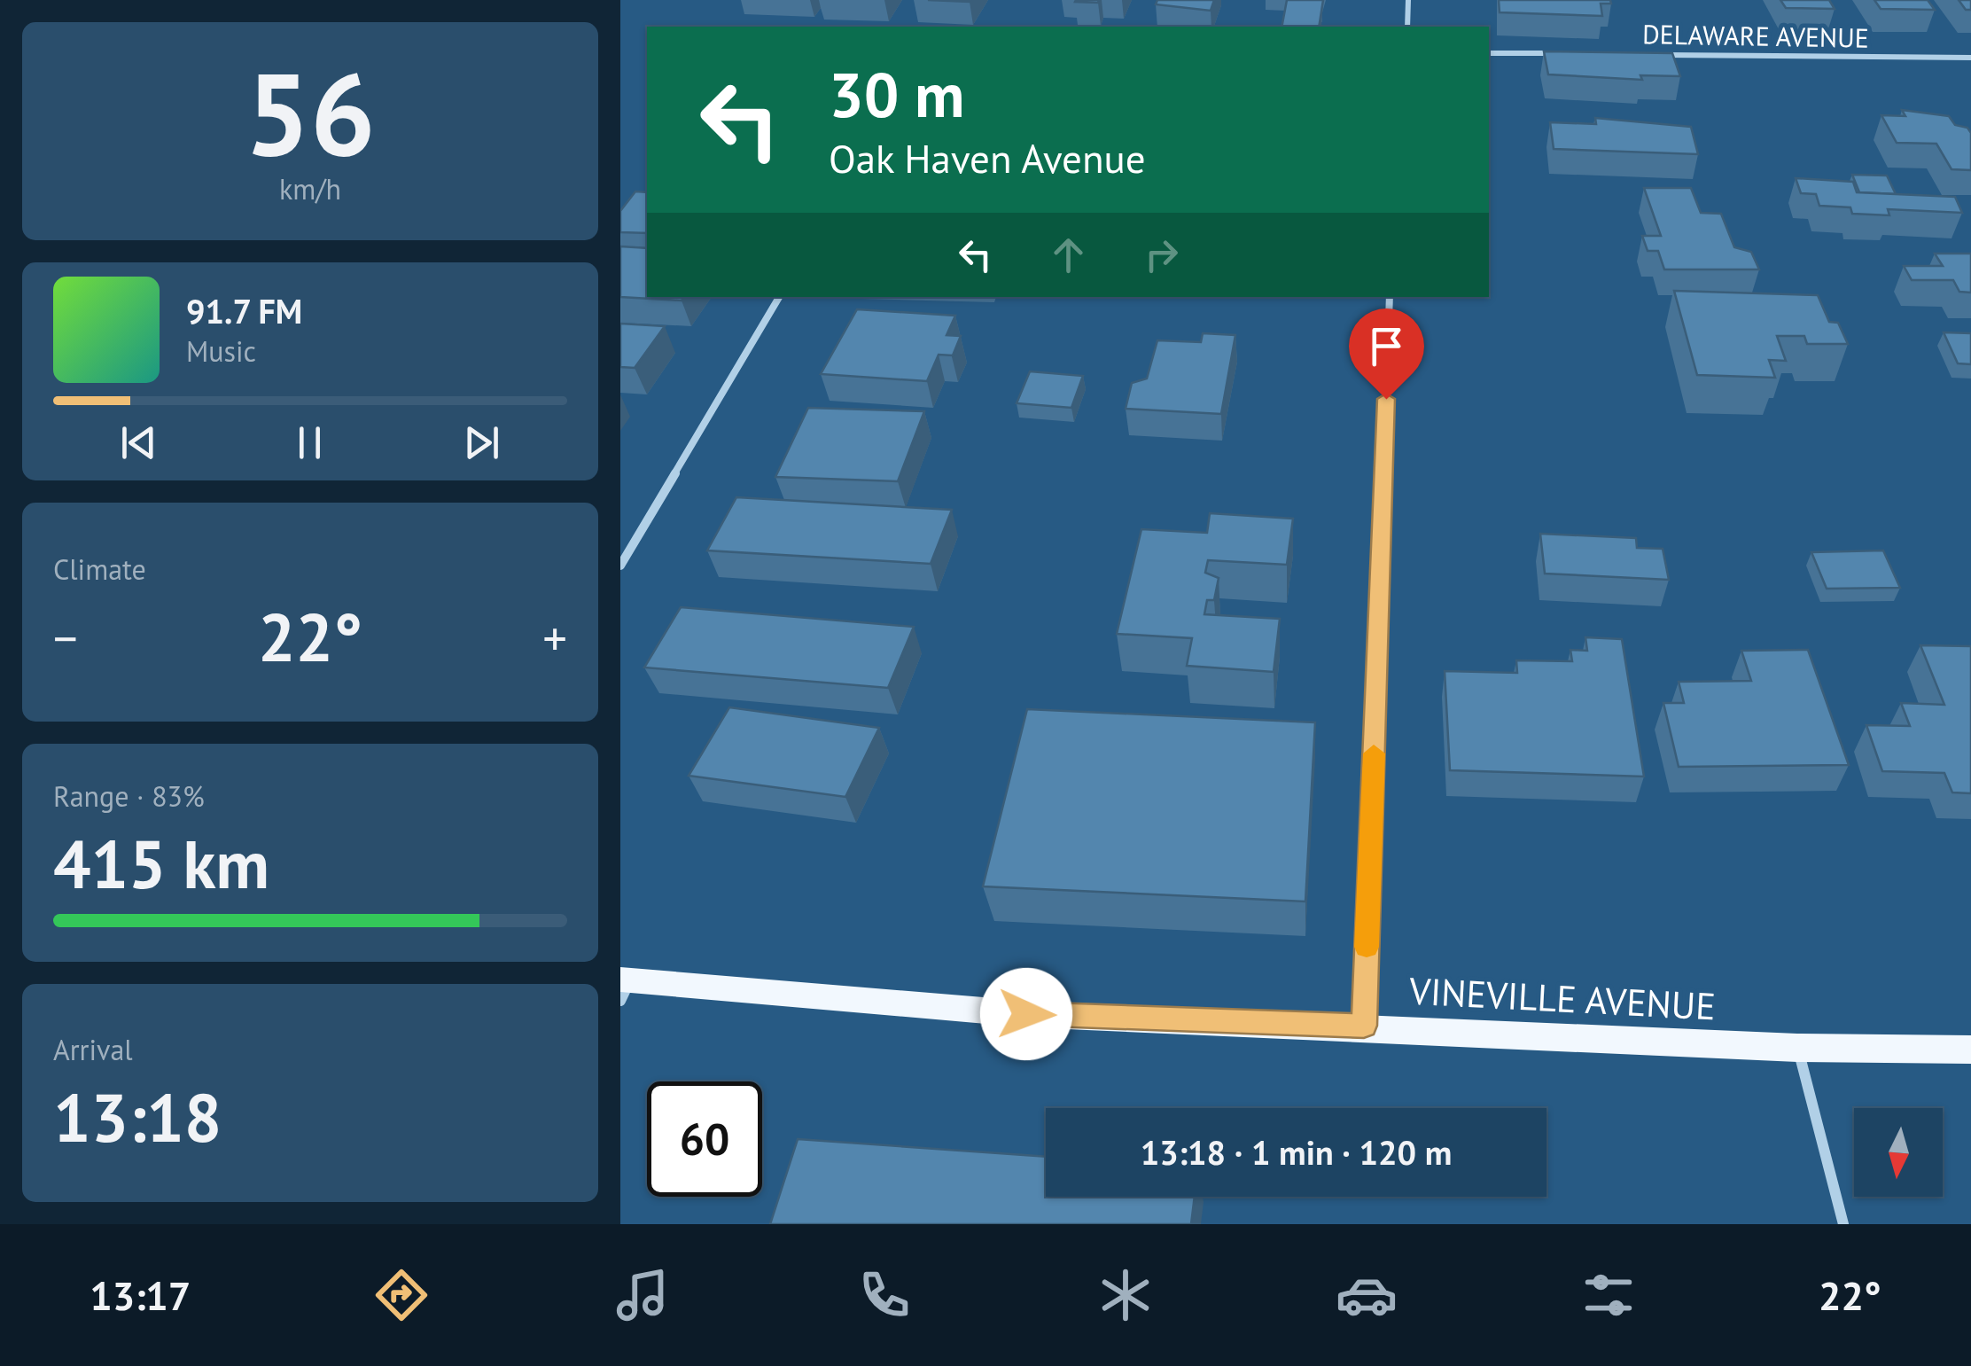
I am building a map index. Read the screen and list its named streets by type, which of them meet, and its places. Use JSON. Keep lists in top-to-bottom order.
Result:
{
  "streets": {
    "main road": ["VINEVILLE AVENUE"],
    "street": ["DELAWARE AVENUE"]
  },
  "north": "bottom",
  "page": {
    "tile": [
      ["56", "km/h"],
      "Climate",
      ["Range · 83%", "415 km"],
      ["Arrival", "13:18"]
    ],
    "turn": ["30 m", "Oak Haven Avenue"],
    "song": ["91.7 FM", "Music"],
    "heat": ["−", "22°", "+"],
    "limit": "60",
    "trip": "13:18 · 1 min · 120 m",
    "tabs": ["13:17", "22°"]
  }
}
